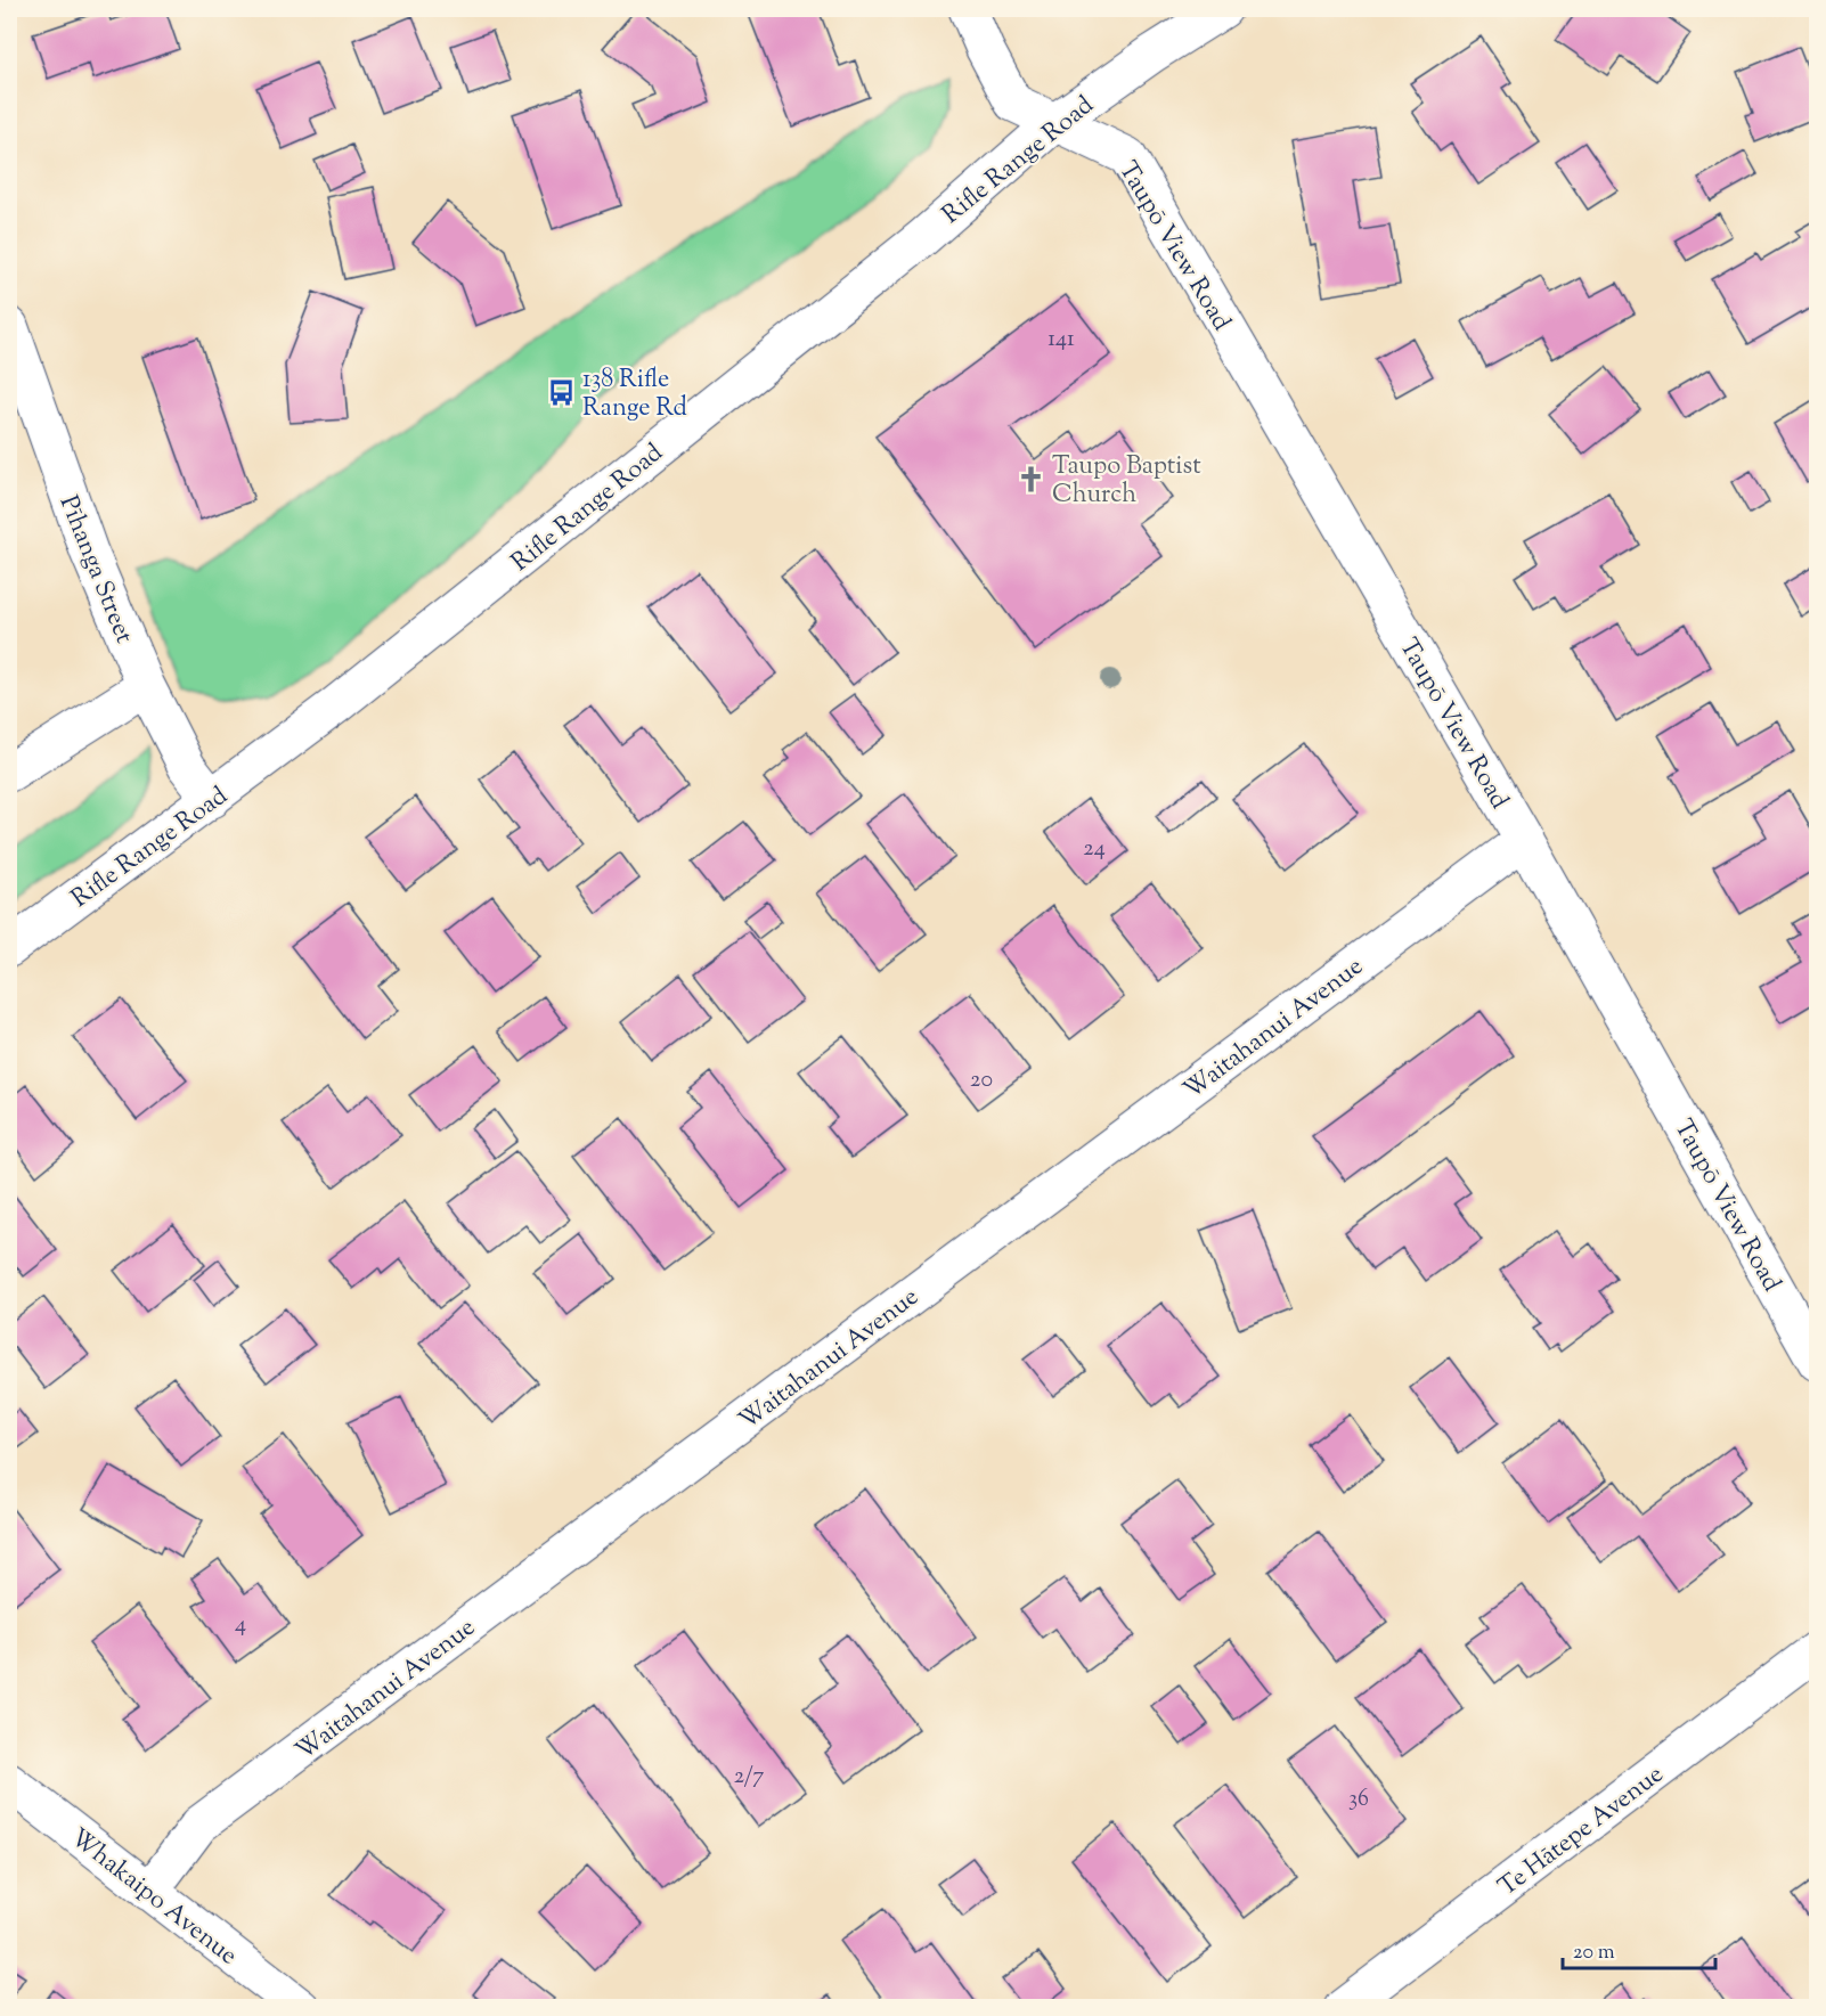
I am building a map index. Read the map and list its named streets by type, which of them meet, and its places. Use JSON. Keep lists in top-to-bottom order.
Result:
{
  "streets": {
    "street": [
      "Rifle Range Road",
      "Taupō View Road",
      "Pīhanga Street",
      "Waitahanui Avenue",
      "Te Hātepe Avenue",
      "Whakaipo Avenue"
    ]
  },
  "crossings": [
    ["Rifle Range Road", "Taupō View Road"],
    ["Rifle Range Road", "Pīhanga Street"],
    ["Taupō View Road", "Waitahanui Avenue"],
    ["Waitahanui Avenue", "Whakaipo Avenue"]
  ],
  "places": {
    "bus stop": ["138 Rifle Range Rd"],
    "church": ["Taupo Baptist Church"]
  },
  "house_numbers": [
    "141",
    "24",
    "20",
    "4",
    "2/7",
    "36"
  ],
  "scale_bar": "20 m"
}
